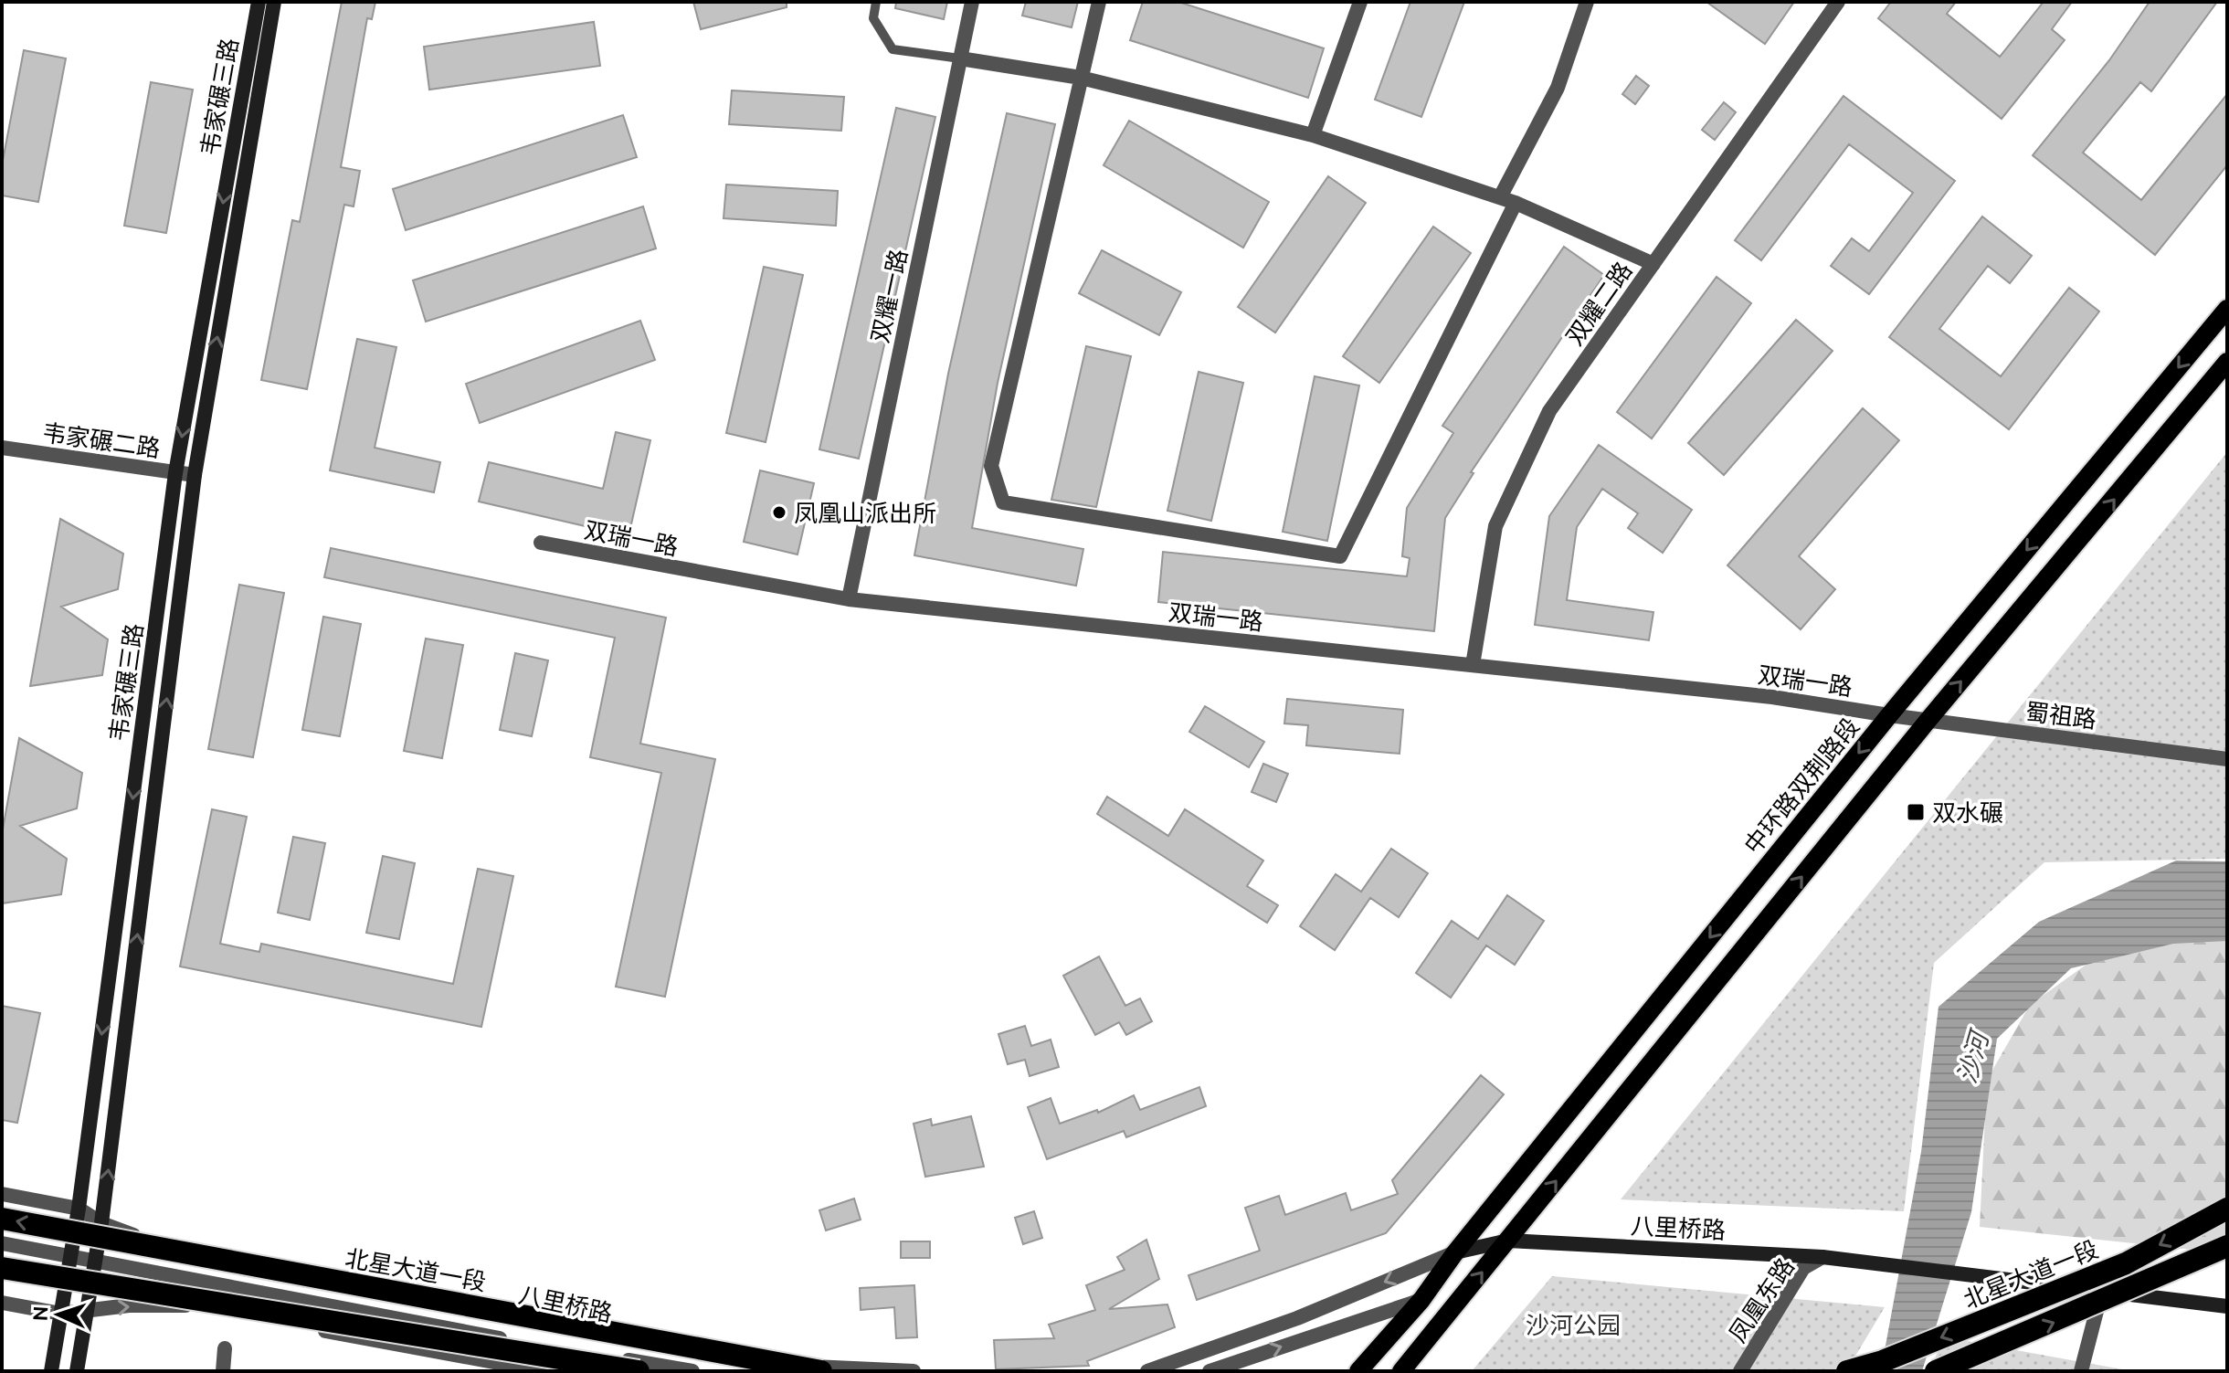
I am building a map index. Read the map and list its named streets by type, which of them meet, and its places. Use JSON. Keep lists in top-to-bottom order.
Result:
{
  "streets": {
    "highway": ["北星大道一段"],
    "main road": ["韦家碾三路", "中环路双荆路段", "八里桥路"],
    "street": [
      "双耀一路",
      "双耀二路",
      "韦家碾二路",
      "双瑞一路",
      "蜀祖路",
      "凤凰东路"
    ]
  },
  "crossings": [
    ["韦家碾三路", "韦家碾二路"],
    ["韦家碾三路", "八里桥路"],
    ["双耀一路", "双瑞一路"],
    ["双耀二路", "双瑞一路"],
    ["双瑞一路", "蜀祖路"],
    ["双瑞一路", "中环路双荆路段"],
    ["蜀祖路", "中环路双荆路段"],
    ["中环路双荆路段", "八里桥路"],
    ["八里桥路", "凤凰东路"]
  ],
  "water": ["沙河"],
  "parks": ["沙河公园"],
  "places": {
    "other": ["凤凰山派出所"],
    "transit": ["双水碾"]
  },
  "north": "left"
}
